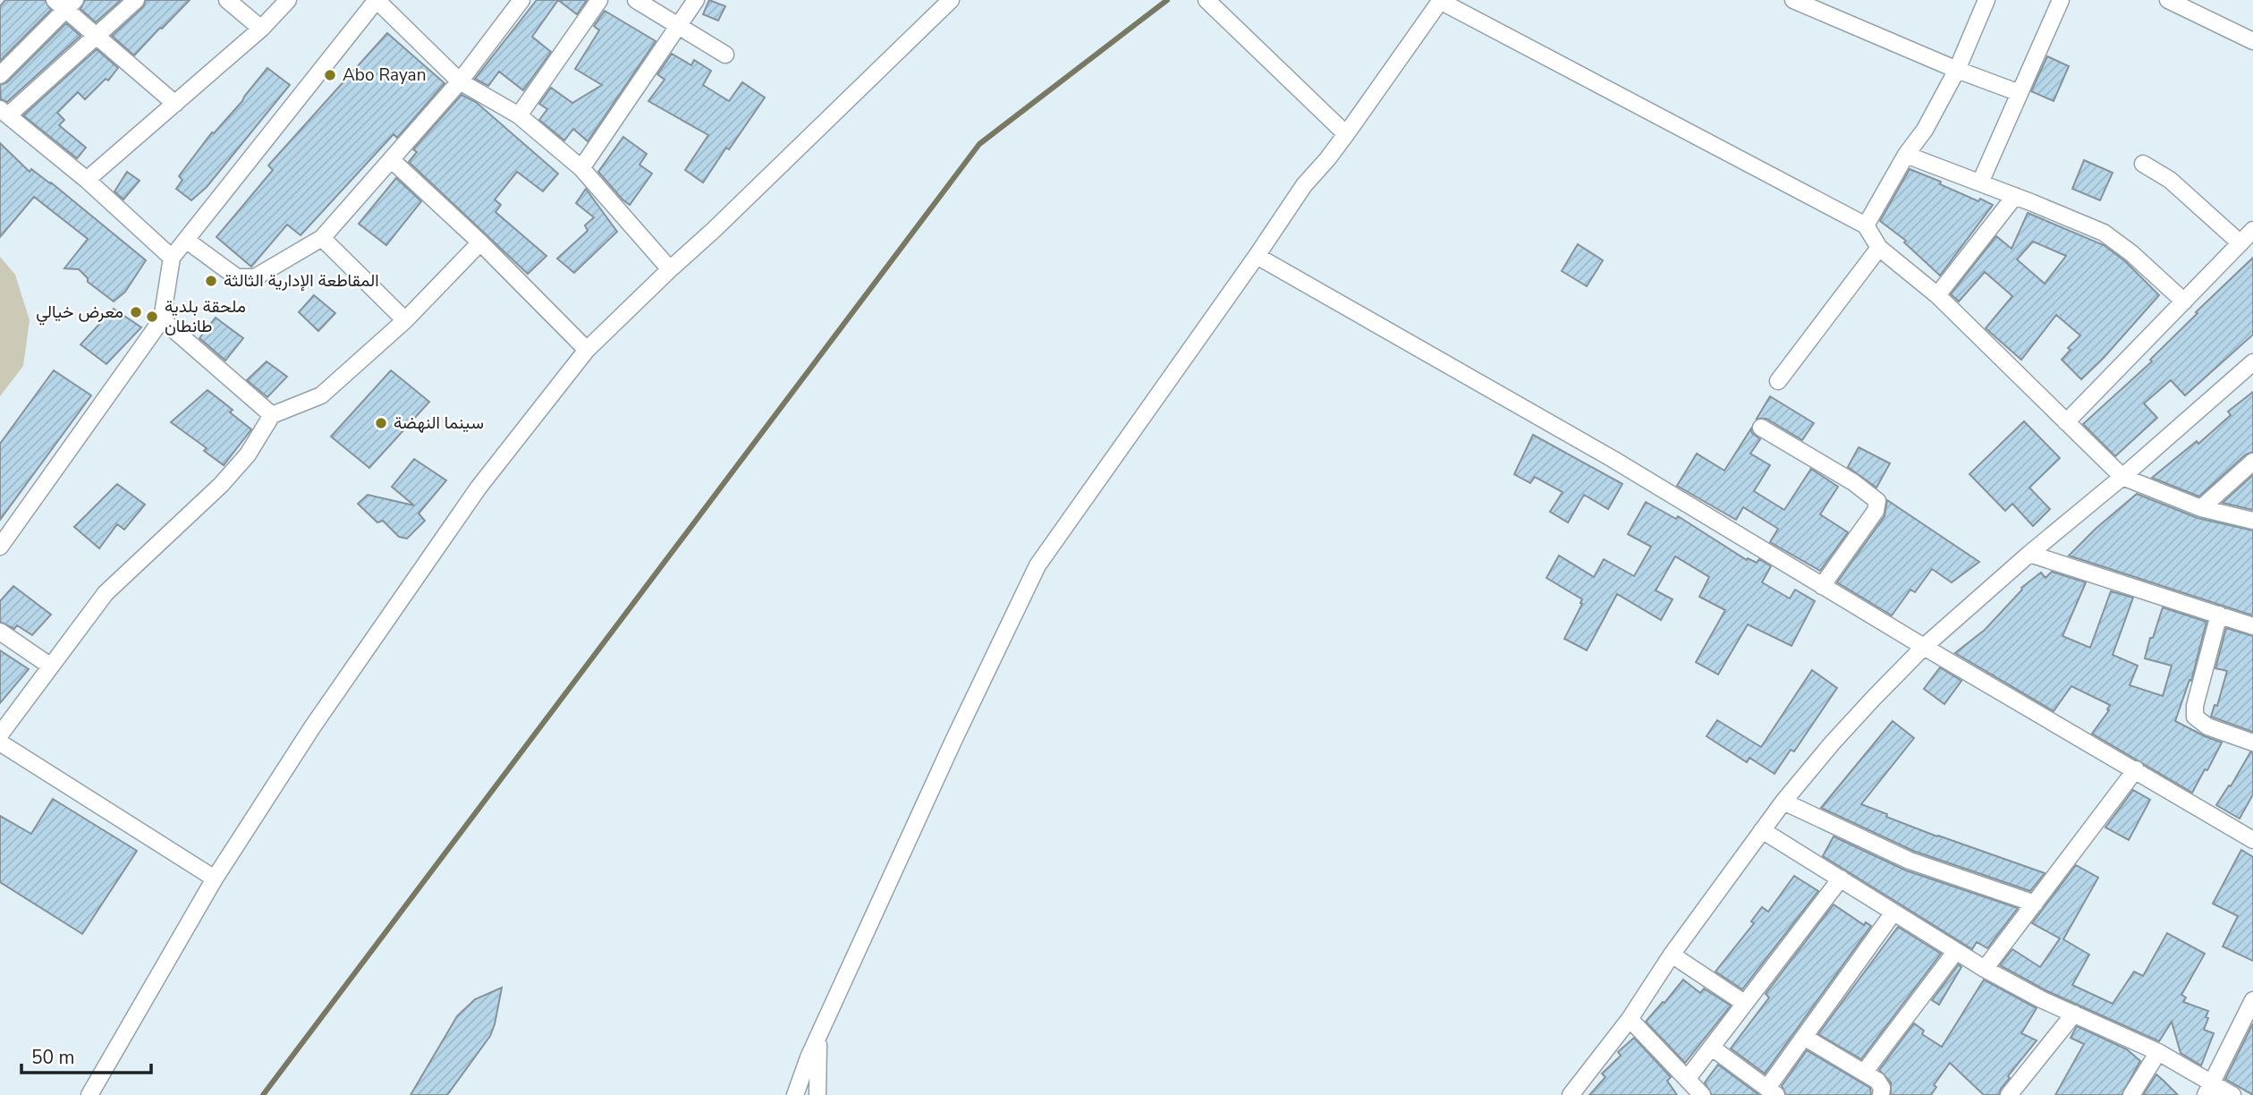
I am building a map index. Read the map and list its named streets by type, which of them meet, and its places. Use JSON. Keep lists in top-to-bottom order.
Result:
{
  "places": [
    "Abo Rayan",
    "المقاطعة الإدارية الثالثة",
    "معرض خيالي",
    "ملحقة بلدية طانطان",
    "سينما النهضة"
  ],
  "scale_bar": "50 m"
}
